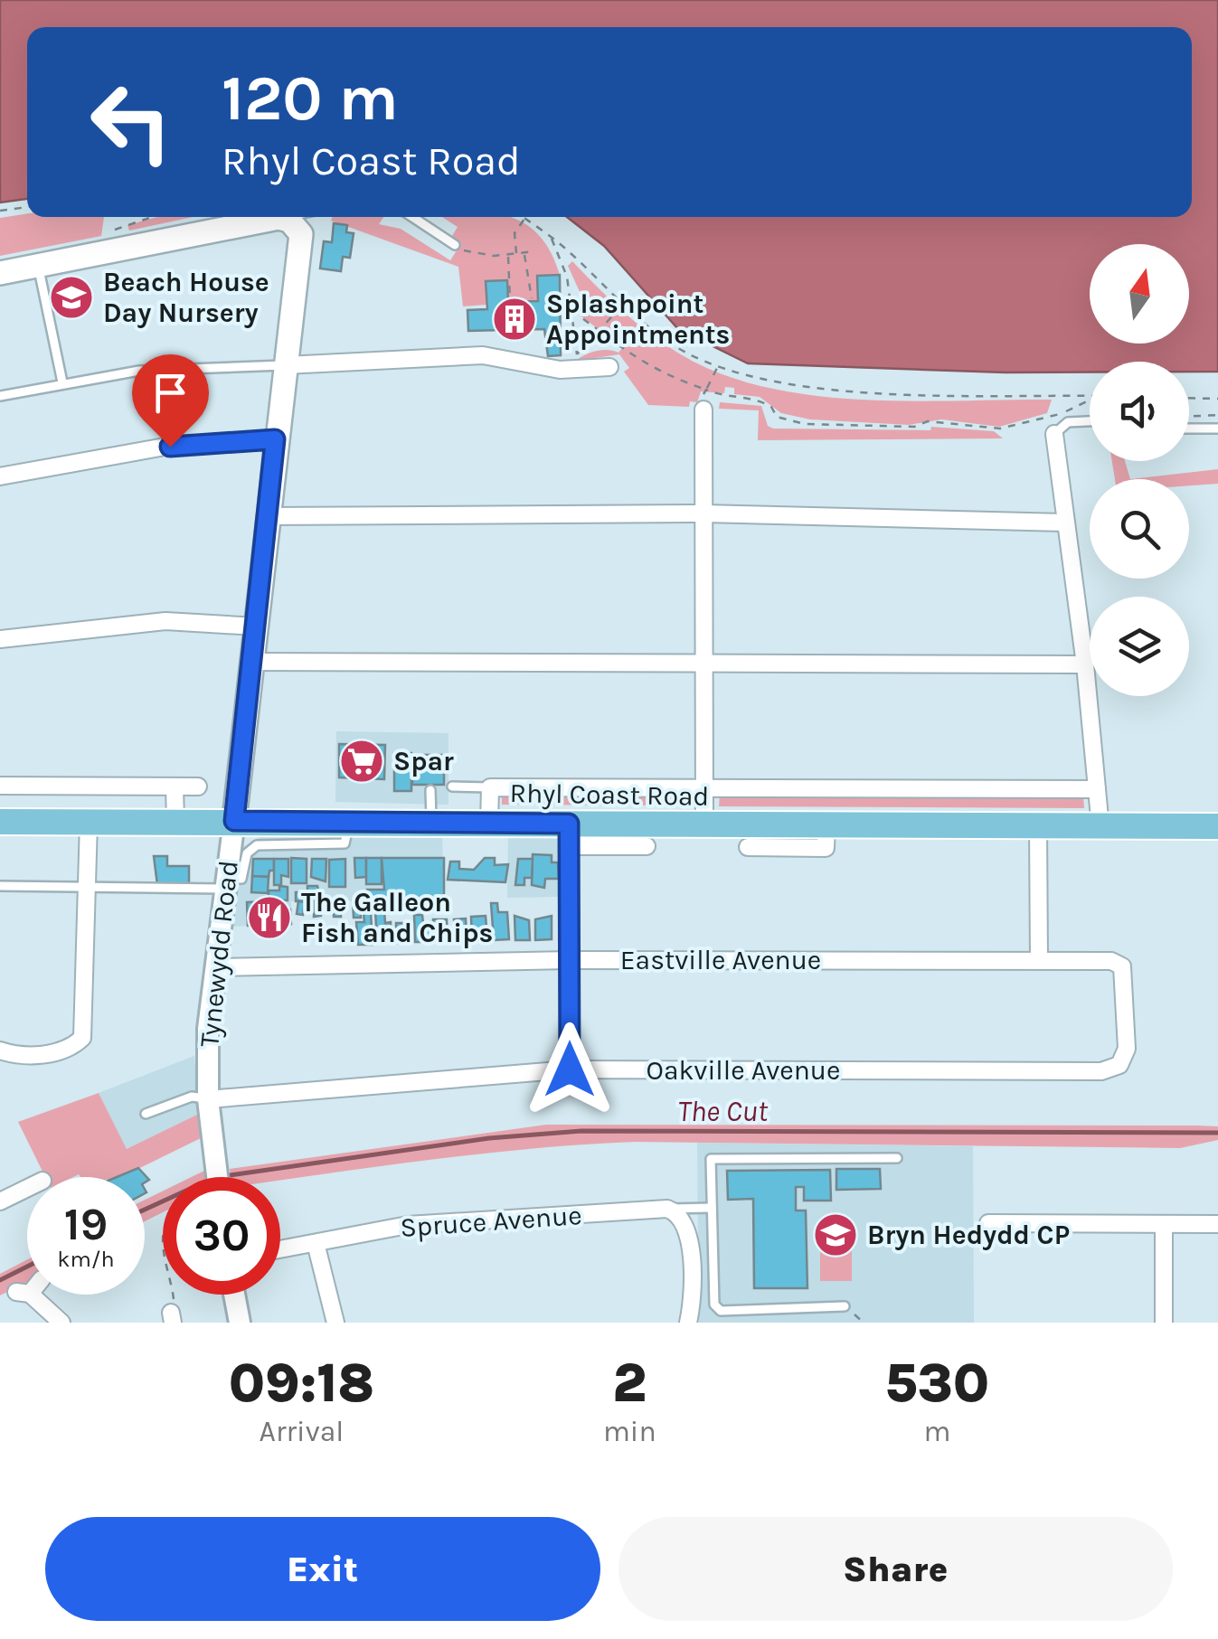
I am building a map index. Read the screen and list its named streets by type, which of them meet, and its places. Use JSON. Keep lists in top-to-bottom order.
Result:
{
  "streets": {
    "main road": ["Rhyl Coast Road", "Tynewydd Road"],
    "street": ["Eastville Avenue", "Oakville Avenue", "Spruce Avenue"]
  },
  "crossings": [
    ["Rhyl Coast Road", "Tynewydd Road"],
    ["Tynewydd Road", "Eastville Avenue"],
    ["Tynewydd Road", "Oakville Avenue"],
    ["Eastville Avenue", "Oakville Avenue"]
  ],
  "water": ["The Cut"],
  "places": {
    "school or university": ["Beach House Day Nursery", "Bryn Hedydd CP"],
    "building": ["Splashpoint Appointments"],
    "supermarket": ["Spar"],
    "restaurant": ["The Galleon Fish and Chips"]
  },
  "north": "top",
  "page": {
    "turn": ["120 m", "Rhyl Coast Road"],
    "speed": "19 km/h",
    "limit": "30",
    "eta": [
      "09:18",
      "Arrival",
      "2",
      "min",
      "530",
      "m"
    ],
    "buttons": ["Exit", "Share"]
  }
}
